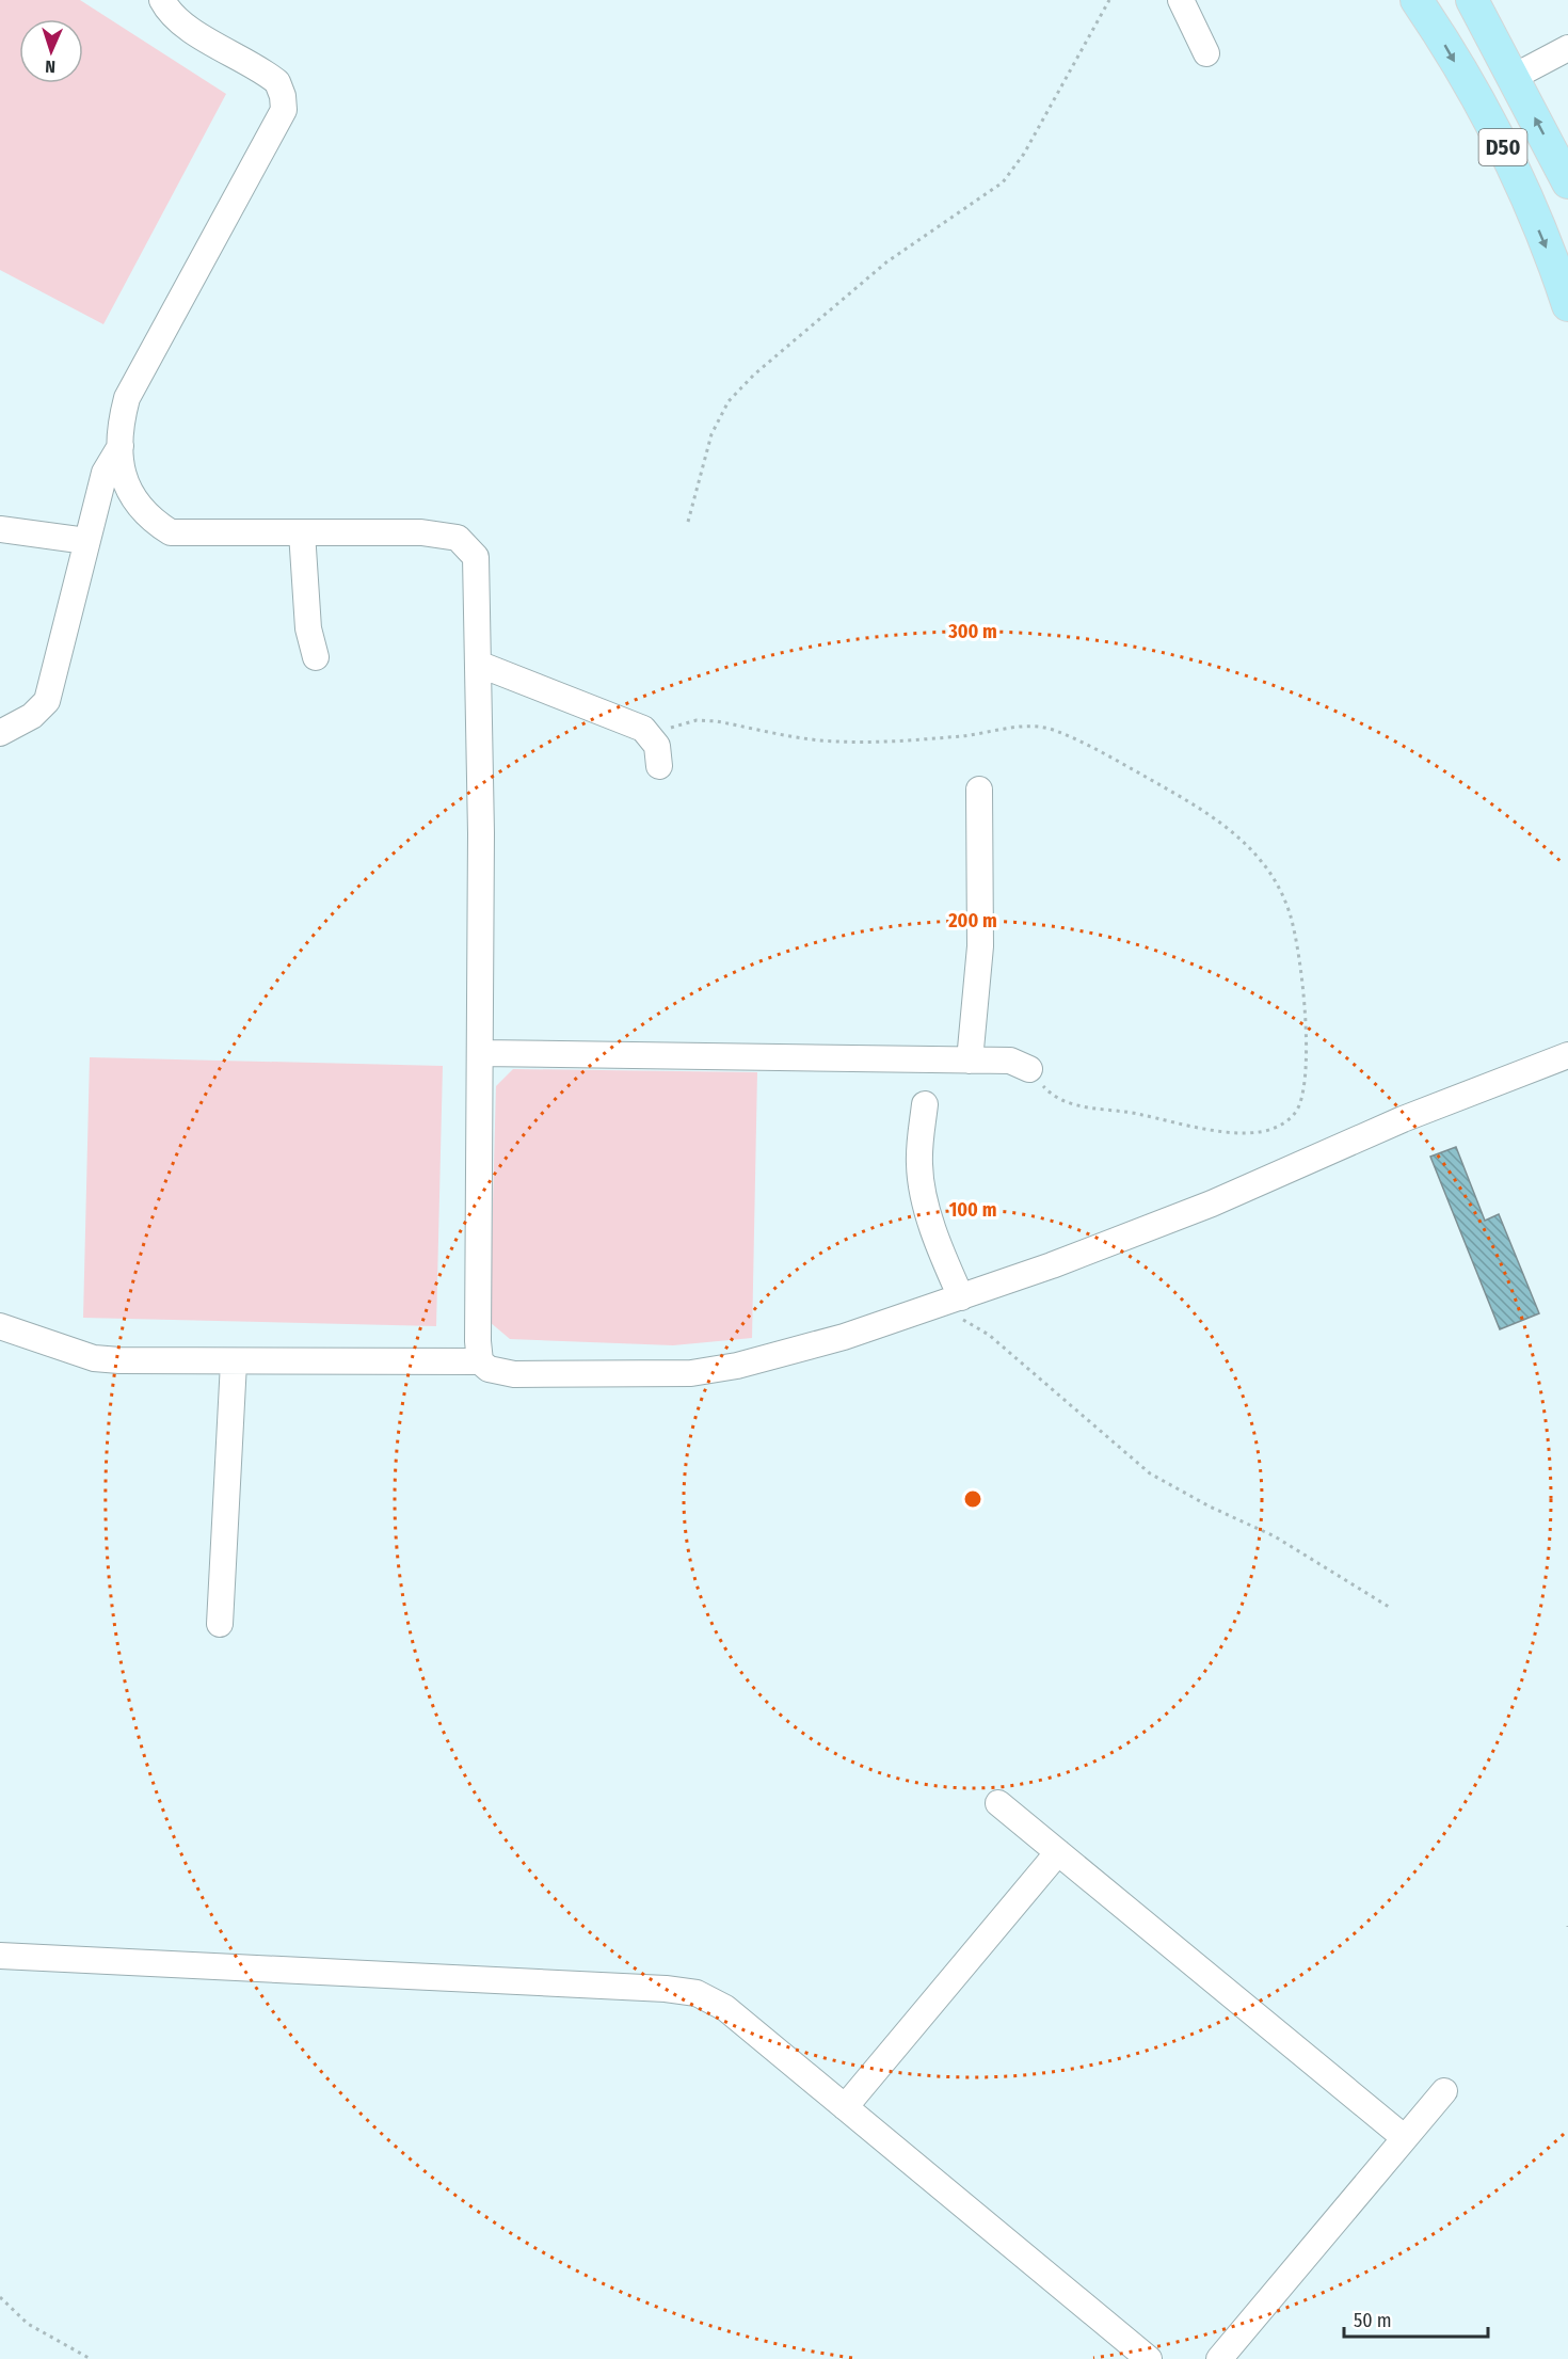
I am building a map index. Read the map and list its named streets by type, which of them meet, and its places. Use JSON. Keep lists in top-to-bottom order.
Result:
{
  "streets": {
    "main road": ["D50"]
  },
  "scale_bar": "50 m",
  "north": "bottom",
  "rings": ["300 m", "200 m", "100 m"]
}
